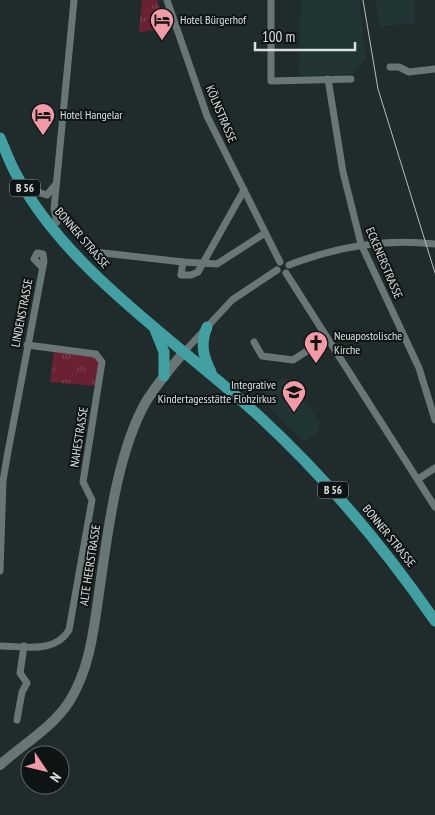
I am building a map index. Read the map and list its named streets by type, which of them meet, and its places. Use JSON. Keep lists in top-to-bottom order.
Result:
{
  "streets": {
    "main road": ["B 56", "BONNER STRASSE"],
    "street": [
      "KÖLNSTRASSE",
      "ECKENERSTRASSE",
      "LINDENSTRASSE",
      "NAHESTRASSE",
      "ALTE HEERSTRASSE"
    ]
  },
  "crossings": [
    ["BONNER STRASSE", "ALTE HEERSTRASSE"],
    ["LINDENSTRASSE", "NAHESTRASSE"]
  ],
  "places": {
    "hotel": ["Hotel Bürgerhof", "Hotel Hangelar"],
    "church": ["Neuapostolische Kirche"],
    "school or university": ["Integrative Kindertagesstätte Flohzirkus"]
  },
  "scale_bar": "100 m",
  "north": "bottom right"
}
